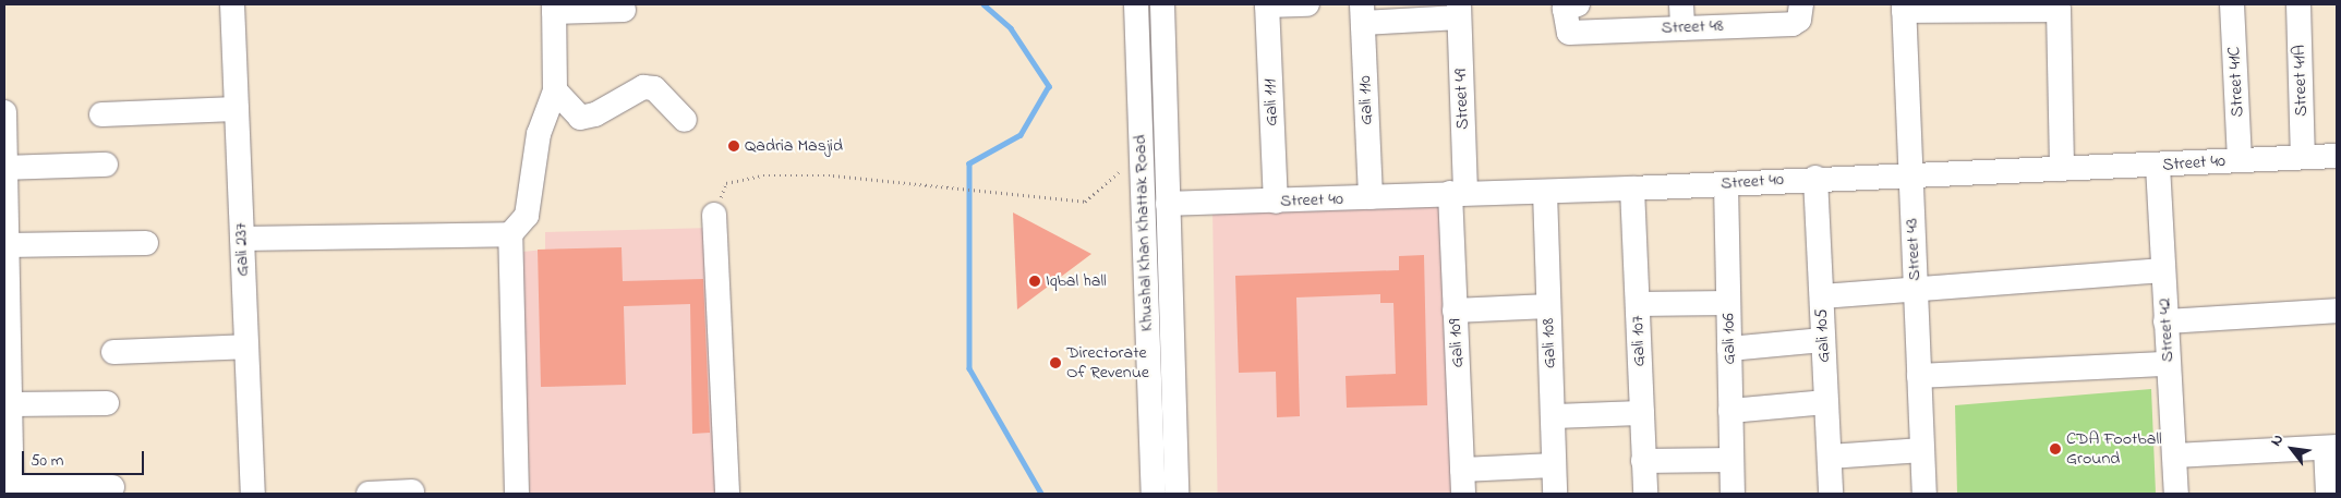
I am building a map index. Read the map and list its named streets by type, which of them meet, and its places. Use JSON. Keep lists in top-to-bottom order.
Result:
{
  "streets": {
    "street": [
      "Street 48",
      "Street 41A",
      "Street 41C",
      "Street 49",
      "Gali 110",
      "Gali 111",
      "Street 40",
      "Khushal Khan Khattak Road",
      "Gali 237",
      "Street 43",
      "Street 42",
      "Gali 105",
      "Gali 106",
      "Gali 107",
      "Gali 109",
      "Gali 108"
    ]
  },
  "crossings": [
    ["Street 41A", "Street 40"],
    ["Street 41C", "Street 40"],
    ["Street 49", "Street 40"],
    ["Street 49", "Gali 109"],
    ["Gali 110", "Street 40"],
    ["Gali 111", "Street 40"],
    ["Street 40", "Khushal Khan Khattak Road"],
    ["Street 40", "Street 43"],
    ["Street 40", "Street 42"],
    ["Street 40", "Gali 105"],
    ["Street 40", "Gali 106"],
    ["Street 40", "Gali 107"],
    ["Street 40", "Gali 109"],
    ["Street 40", "Gali 108"]
  ],
  "places": [
    "Qadria Masjid",
    "Iqbal hall",
    "Directorate Of Revenue",
    "CDA Football Ground"
  ],
  "scale_bar": "50 m",
  "north": "top left"
}
